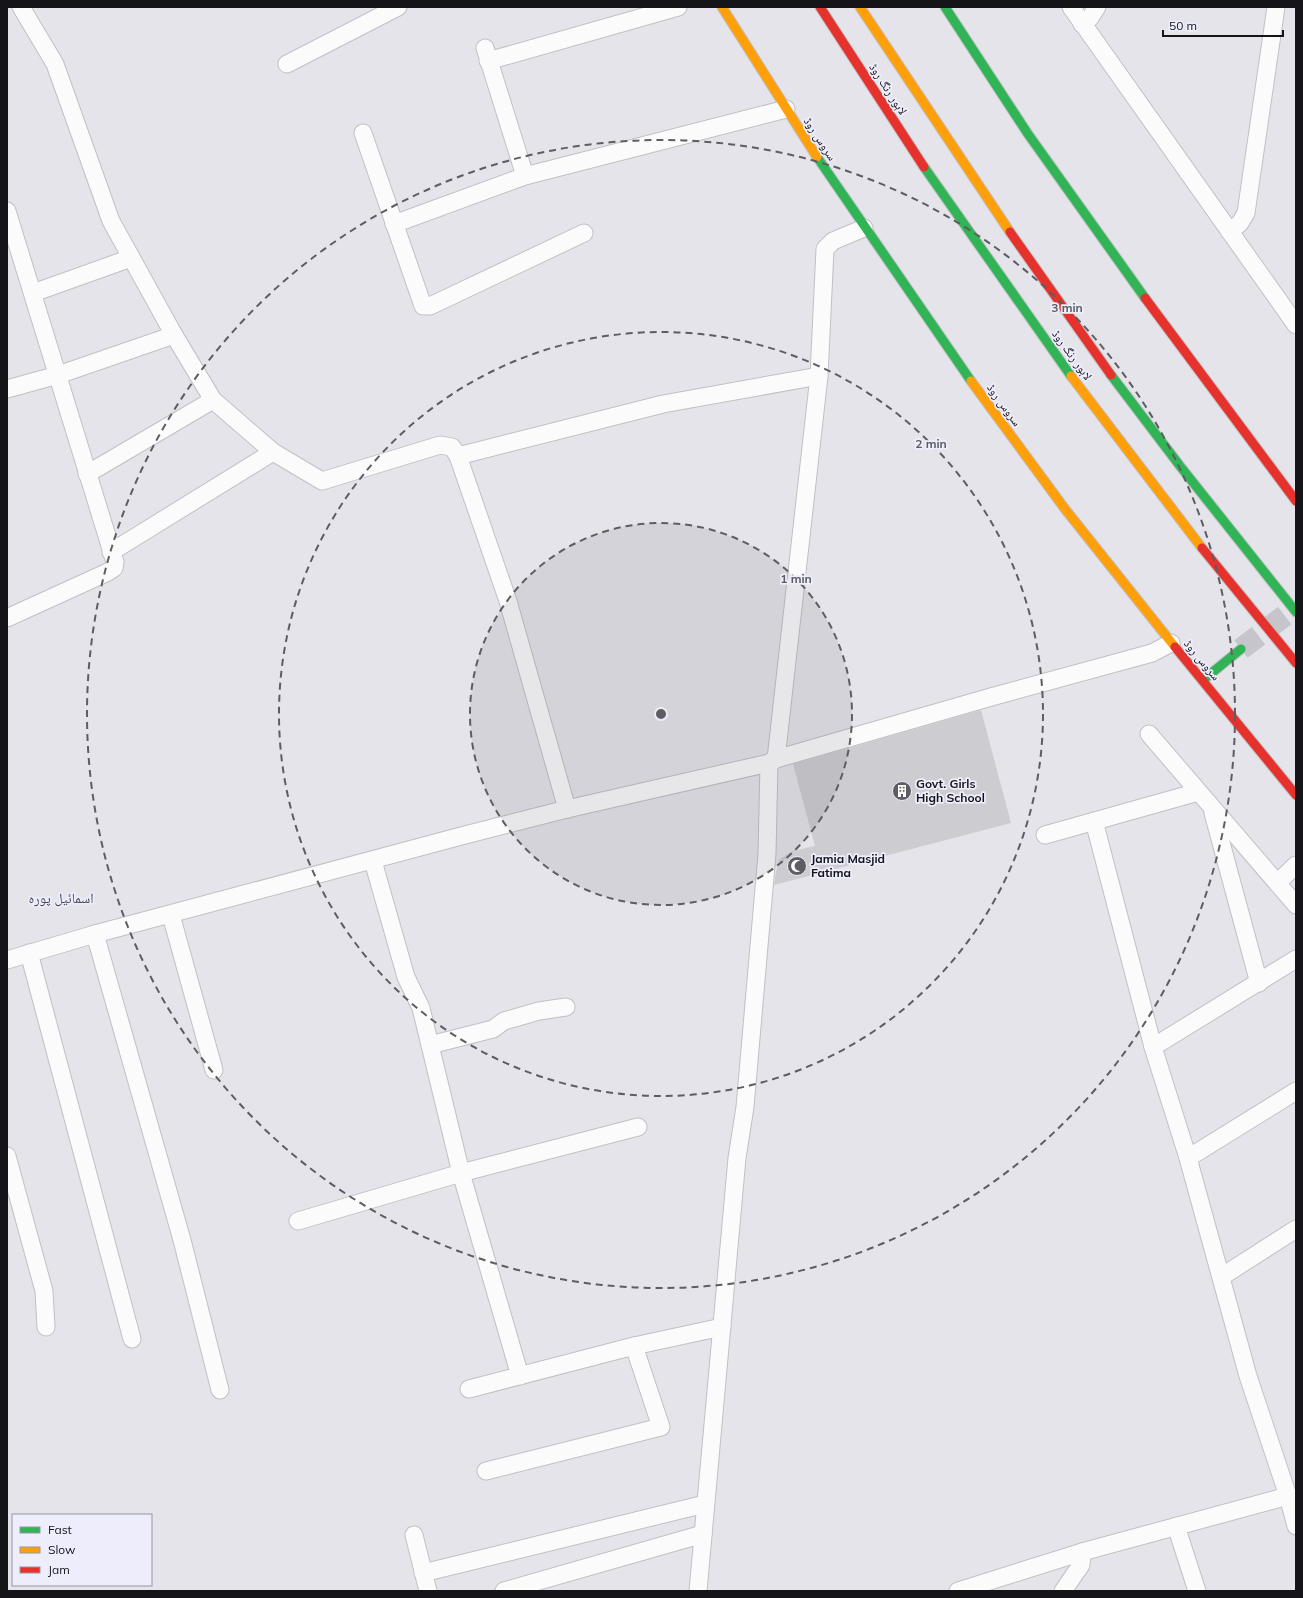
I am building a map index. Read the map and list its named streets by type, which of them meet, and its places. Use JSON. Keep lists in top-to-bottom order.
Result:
{
  "streets": {
    "main road": ["لاہور رنگ روڈ", "سروس روڈ"]
  },
  "districts": ["اسمائیل پورہ"],
  "places": {
    "building": ["Govt. Girls High School"],
    "mosque": ["Jamia Masjid Fatima"]
  },
  "legend": ["Fast", "Slow", "Jam"],
  "scale_bar": "50 m",
  "rings": ["3 min", "2 min", "1 min"]
}
